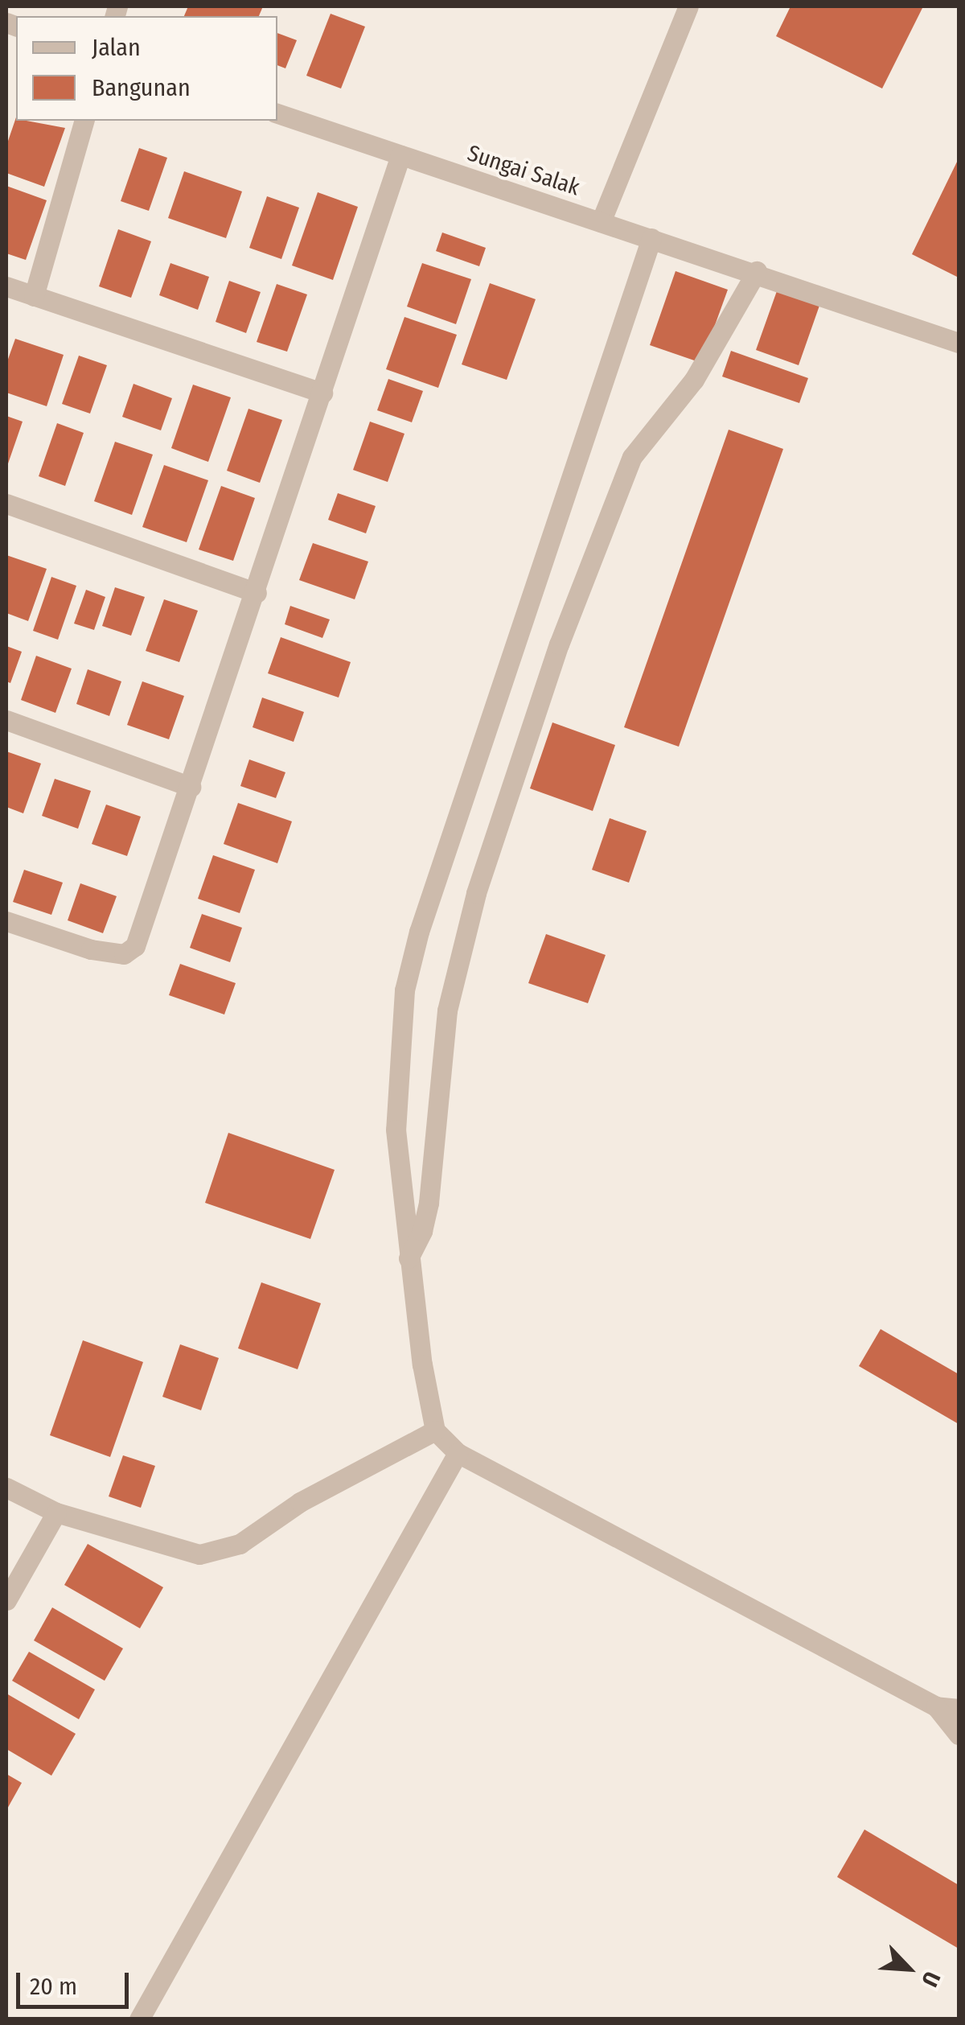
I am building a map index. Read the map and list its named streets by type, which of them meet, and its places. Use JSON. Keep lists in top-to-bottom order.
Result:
{
  "streets": {
    "street": ["Sungai Salak"]
  },
  "legend": ["Jalan", "Bangunan"],
  "scale_bar": "20 m",
  "north": "bottom right"
}
